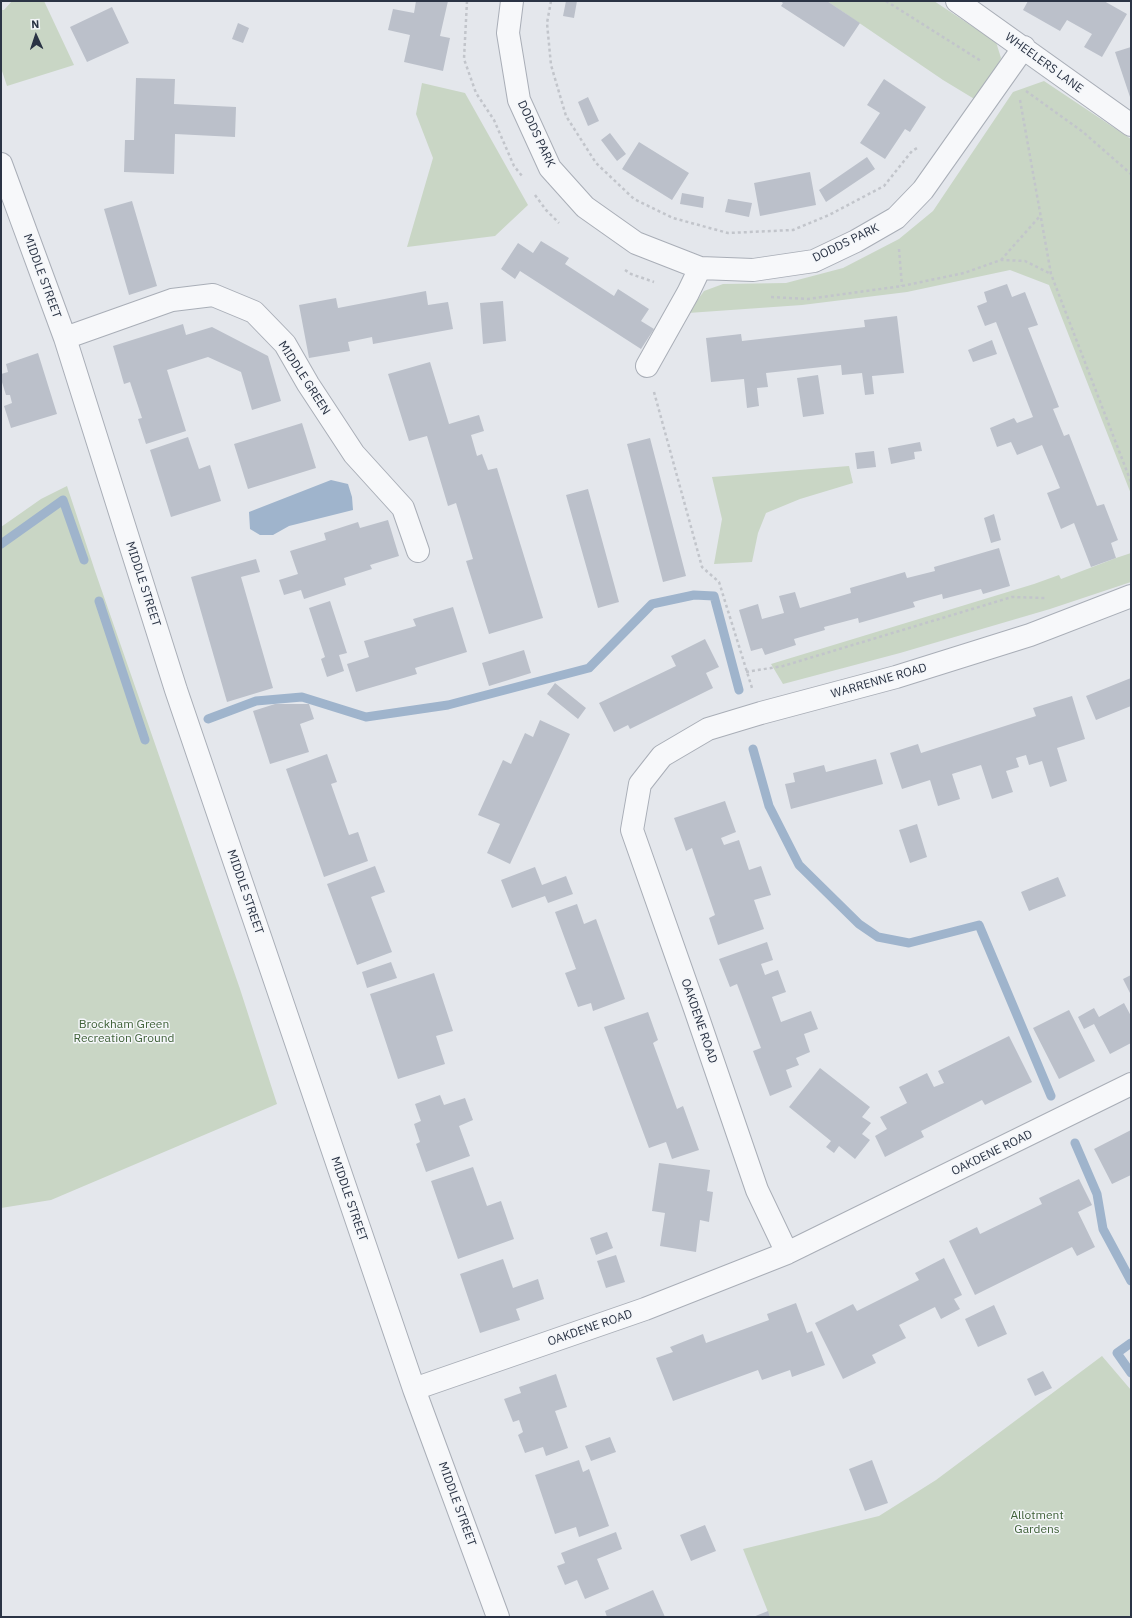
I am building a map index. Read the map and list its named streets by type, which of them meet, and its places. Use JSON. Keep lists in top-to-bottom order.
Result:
{
  "streets": {
    "street": [
      "WHEELERS LANE",
      "DODDS PARK",
      "MIDDLE STREET",
      "MIDDLE GREEN",
      "WARRENNE ROAD",
      "OAKDENE ROAD"
    ]
  },
  "crossings": [
    ["WHEELERS LANE", "DODDS PARK"],
    ["MIDDLE STREET", "MIDDLE GREEN"],
    ["MIDDLE STREET", "OAKDENE ROAD"],
    ["WARRENNE ROAD", "OAKDENE ROAD"]
  ],
  "parks": ["Brockham Green Recreation Ground", "Allotment Gardens"],
  "north": "top"
}
